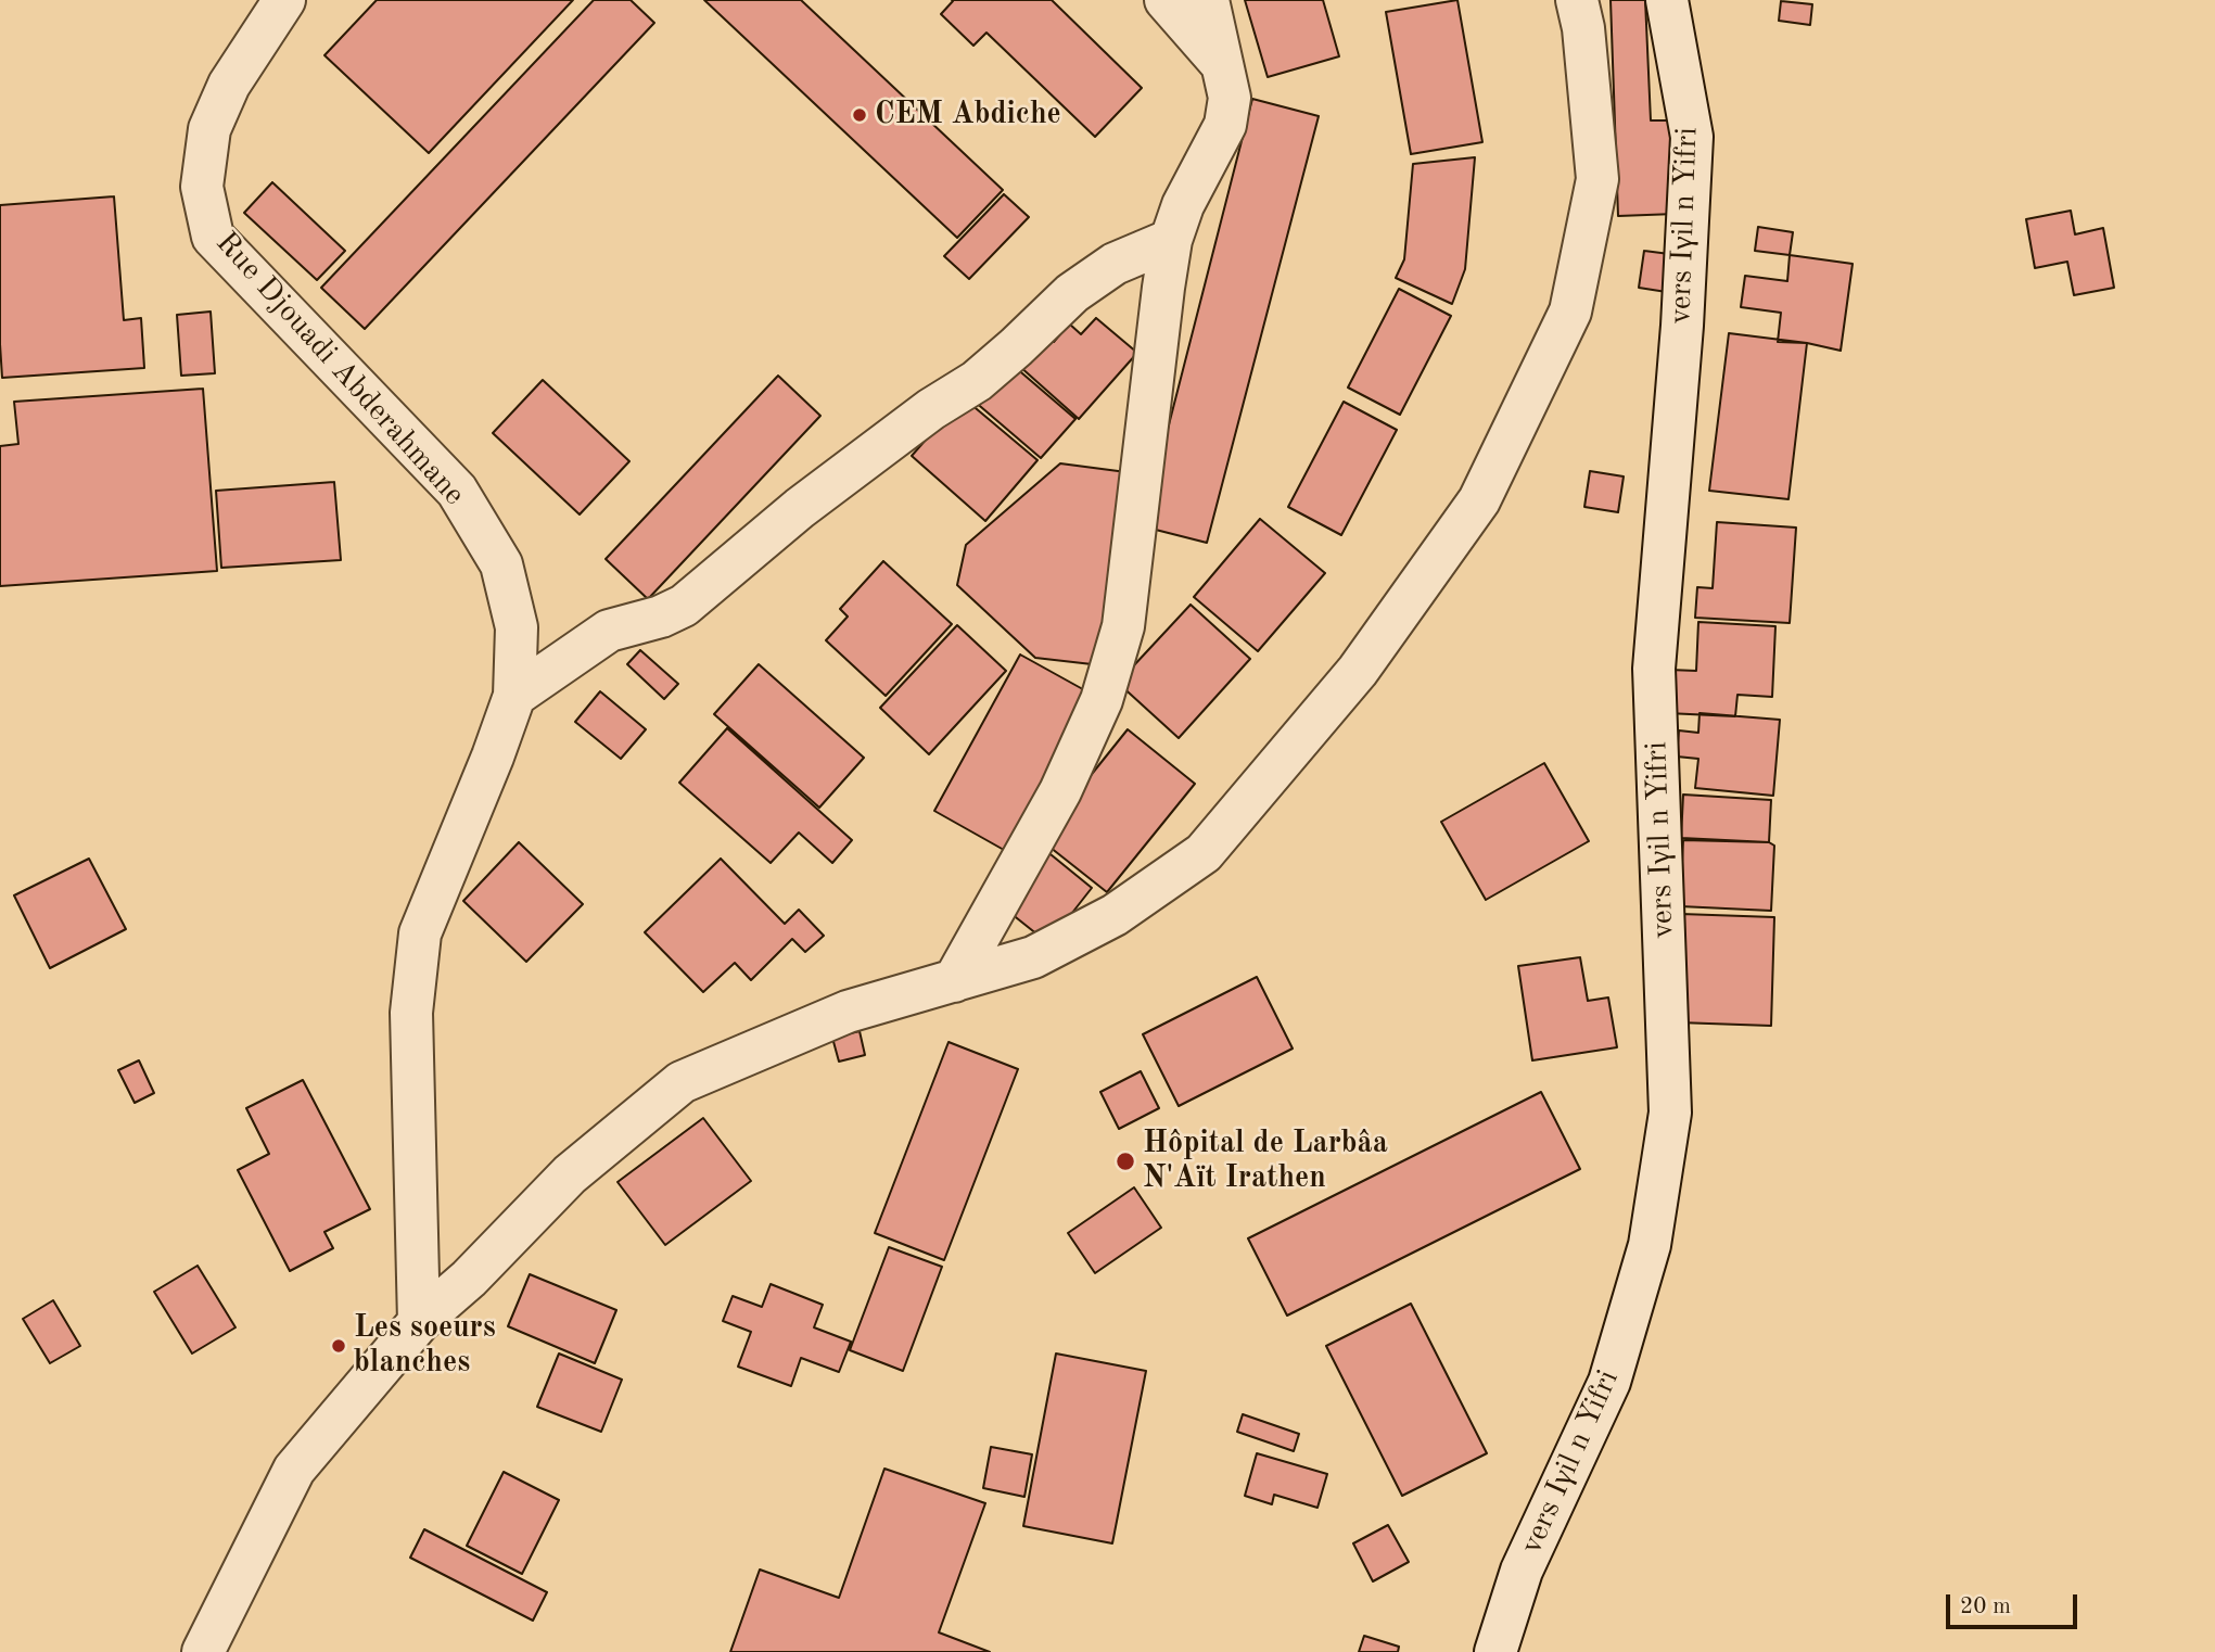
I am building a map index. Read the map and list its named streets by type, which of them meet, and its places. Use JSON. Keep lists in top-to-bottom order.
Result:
{
  "streets": {
    "street": ["vers Iγil n Yifri", "Rue Djouadi Abderahmane"]
  },
  "places": ["CEM Abdiche", "Hôpital de Larbâa N'Aït Irathen", "Les soeurs blanches"],
  "scale_bar": "20 m"
}
